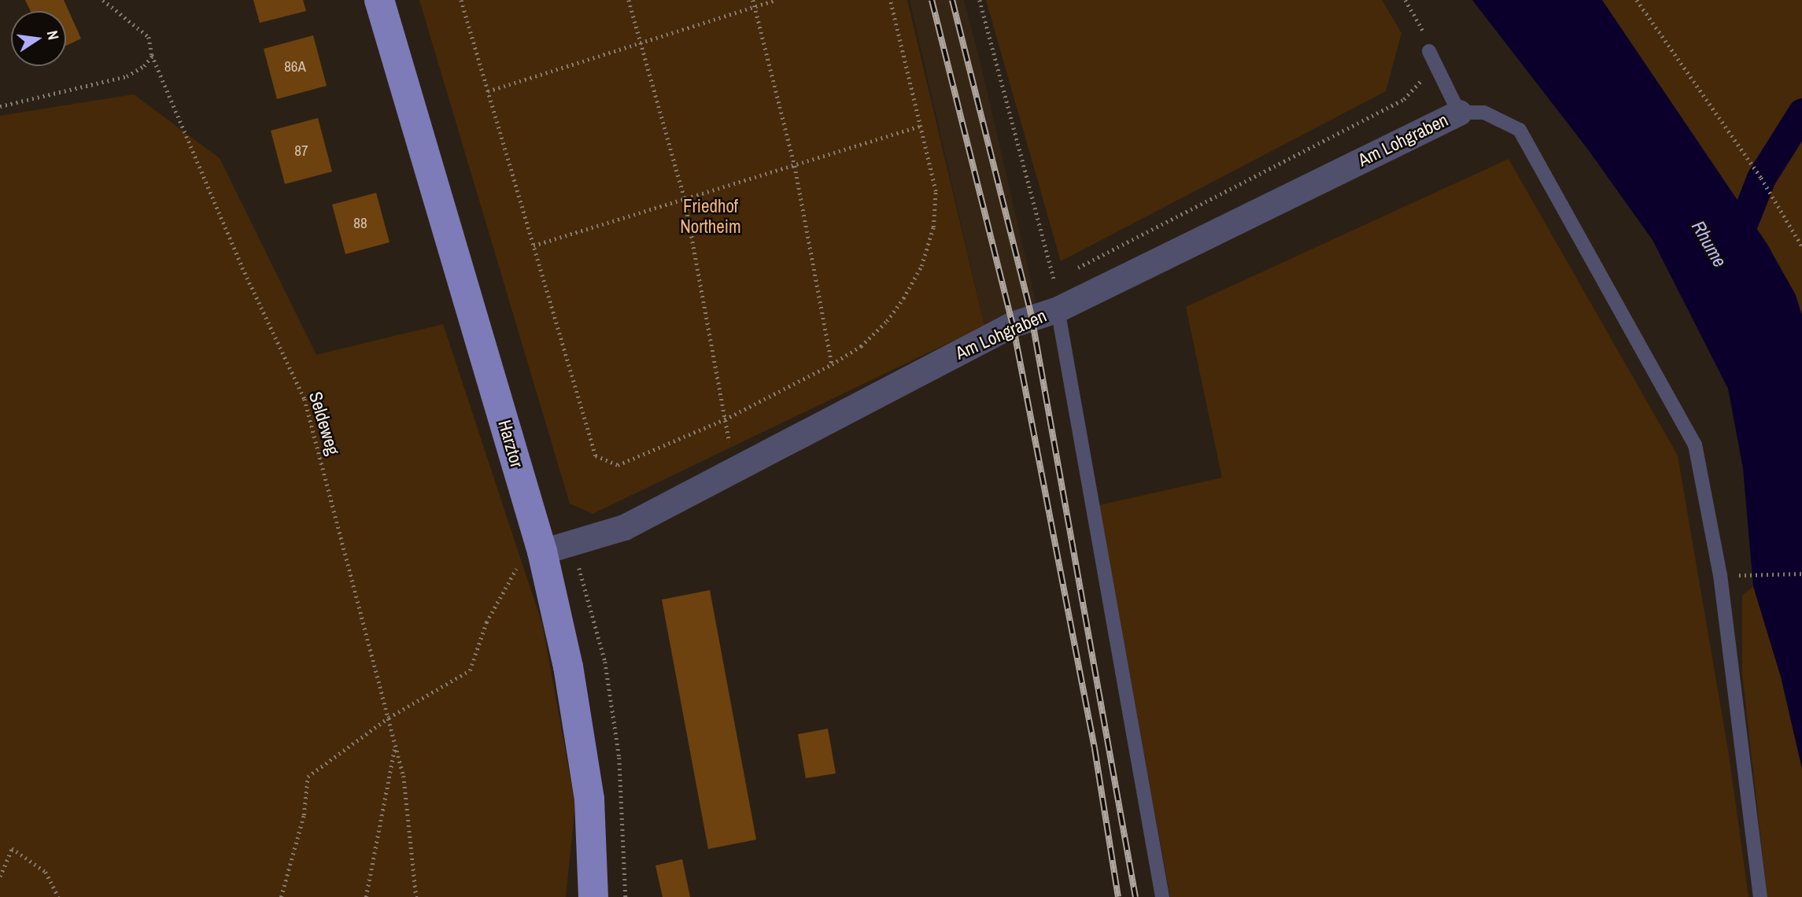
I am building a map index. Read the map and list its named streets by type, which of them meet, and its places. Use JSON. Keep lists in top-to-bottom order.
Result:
{
  "streets": {
    "main road": ["Harztor"],
    "street": ["Am Lohgraben"],
    "path": ["Seldeweg"]
  },
  "crossings": [
    ["Am Lohgraben", "Harztor"]
  ],
  "water": ["Rhume"],
  "parks": ["Friedhof Northeim"],
  "house_numbers": ["86A", "87", "88"],
  "north": "right"
}
